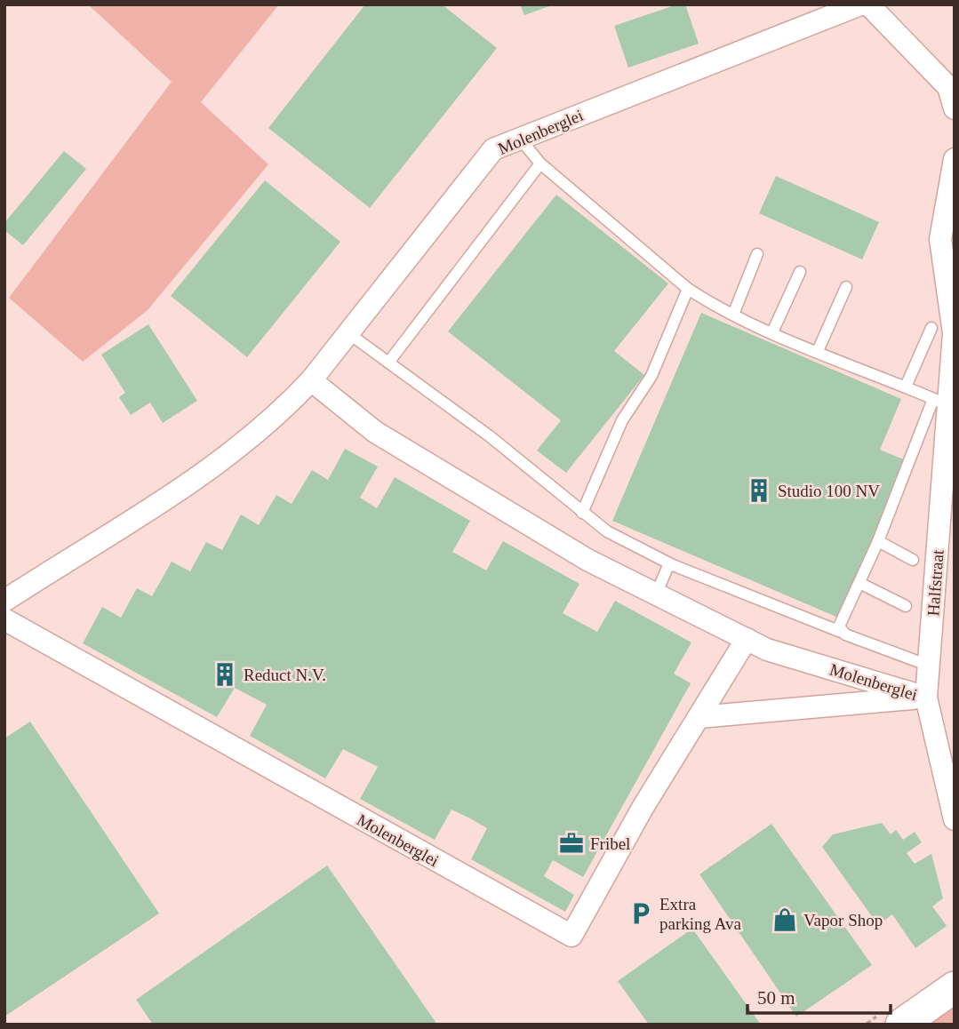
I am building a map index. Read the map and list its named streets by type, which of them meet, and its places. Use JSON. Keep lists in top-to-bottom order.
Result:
{
  "streets": {
    "street": ["Molenberglei", "Halfstraat"]
  },
  "crossings": [
    ["Molenberglei", "Halfstraat"]
  ],
  "places": {
    "building": ["Studio 100 NV", "Reduct N.V."],
    "office": ["Fribel"],
    "parking": ["Extra parking Ava"],
    "shop": ["Vapor Shop"]
  },
  "scale_bar": "50 m"
}
